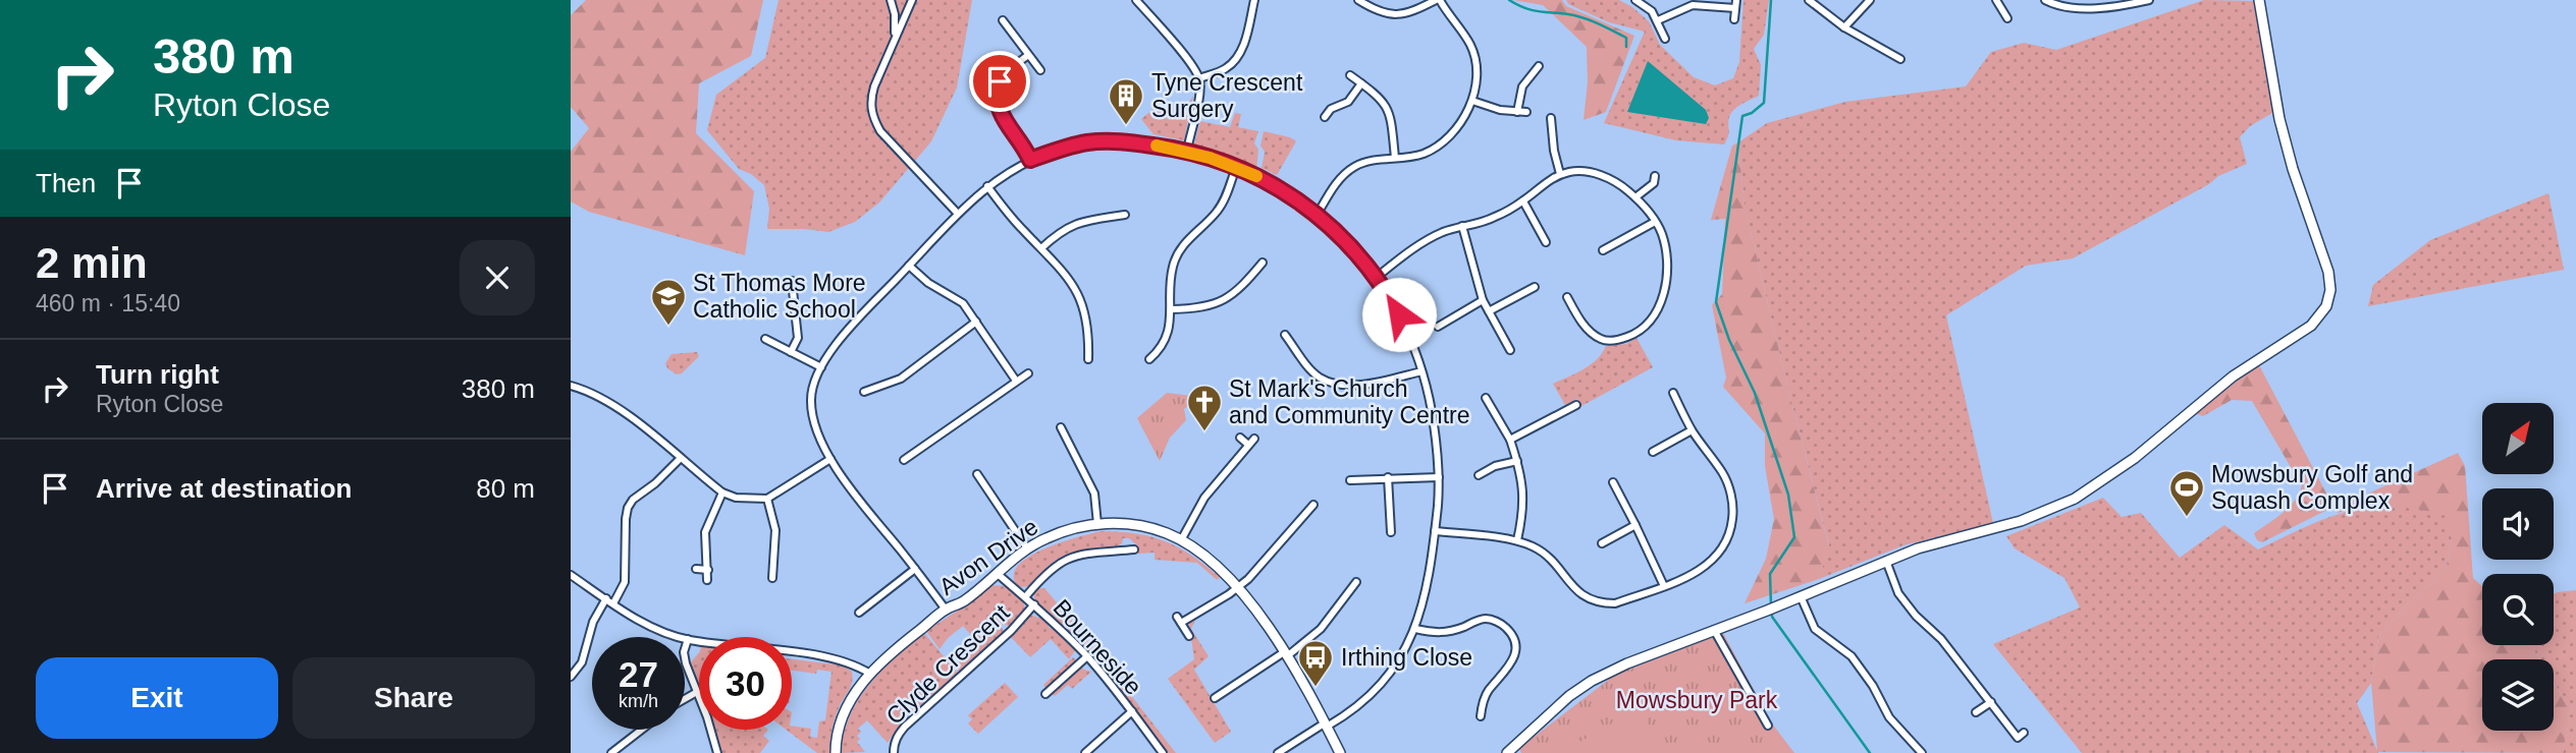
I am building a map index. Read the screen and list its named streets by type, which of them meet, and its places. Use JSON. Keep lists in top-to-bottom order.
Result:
{
  "streets": {
    "main road": ["Avon Drive"],
    "street": ["Bourneside", "Clyde Crescent"]
  },
  "crossings": [
    ["Avon Drive", "Bourneside"],
    ["Bourneside", "Clyde Crescent"]
  ],
  "parks": ["Mowsbury Park"],
  "places": {
    "building": ["Tyne Crescent Surgery"],
    "school or university": ["St Thomas More Catholic School"],
    "church": ["St Mark's Church and Community Centre"],
    "sports": ["Mowsbury Golf and Squash Complex"],
    "bus stop": ["Irthing Close"]
  },
  "north": "top right",
  "page": {
    "turn": ["380 m", "Ryton Close"],
    "then": "Then",
    "heading": ["2 min", "460 m · 15:40"],
    "list": [
      {
        "name": "Turn right",
        "note": "Ryton Close",
        "value": "380 m"
      },
      {
        "name": "Arrive at destination",
        "value": "80 m"
      }
    ],
    "speed": "27 km/h",
    "limit": "30",
    "buttons": ["Exit", "Share"]
  }
}
